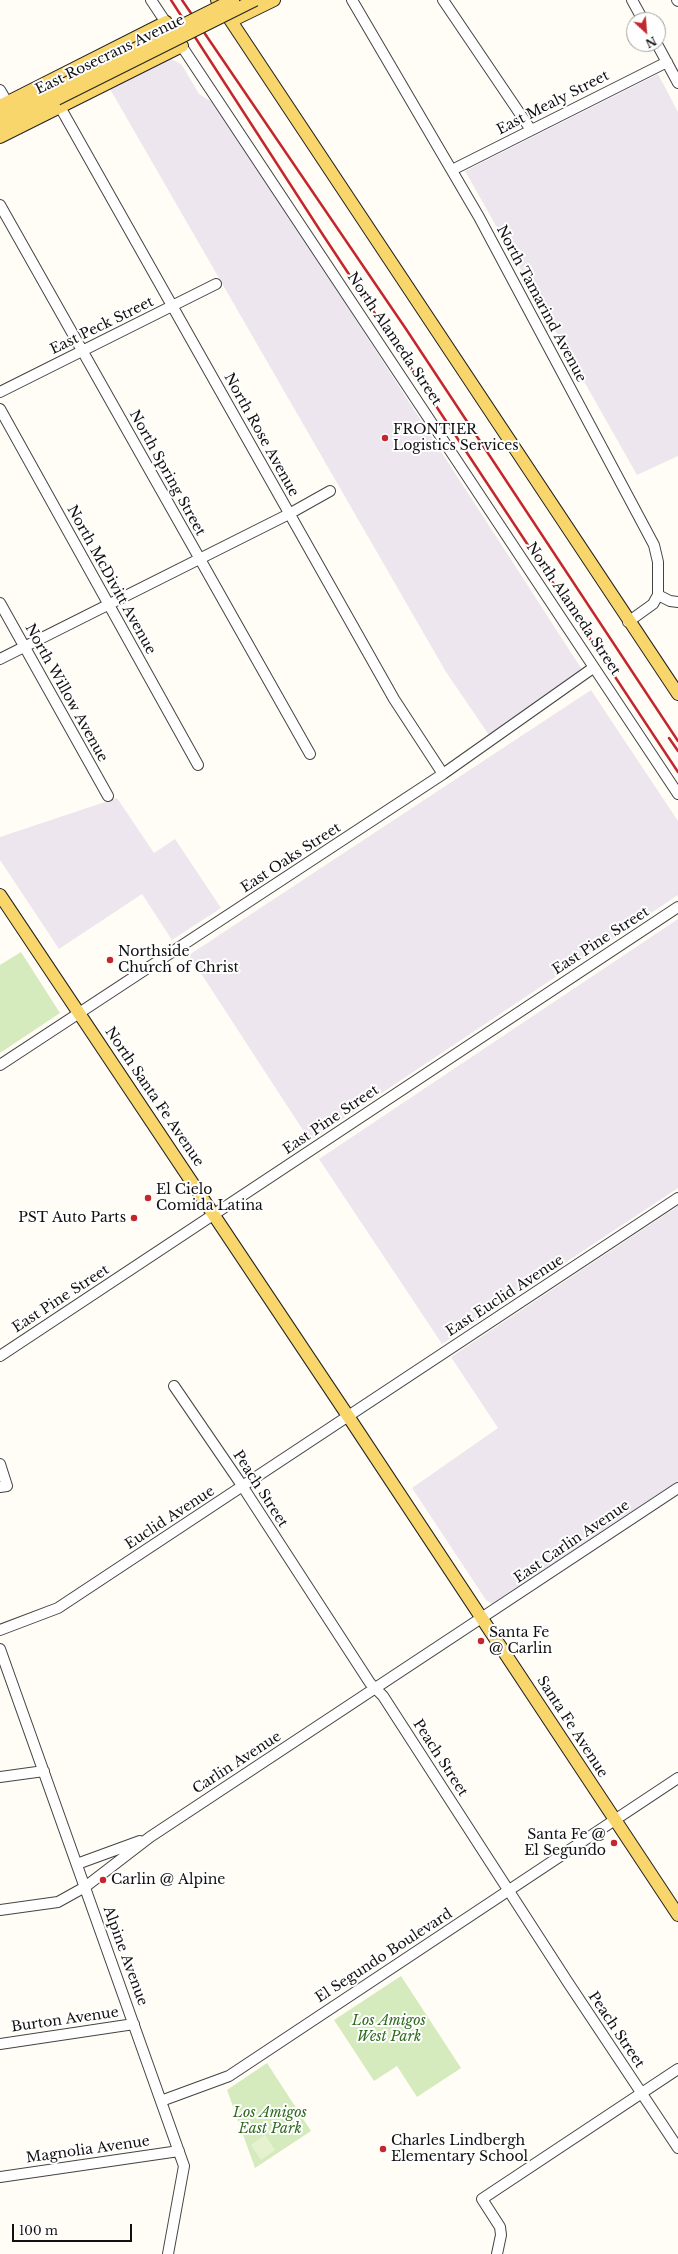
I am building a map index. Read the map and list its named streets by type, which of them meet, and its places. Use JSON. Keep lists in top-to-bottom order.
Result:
{
  "streets": {
    "main road": ["East Rosecrans Avenue", "North Santa Fe Avenue", "Santa Fe Avenue"],
    "street": [
      "East Mealy Street",
      "North Tamarind Avenue",
      "East Peck Street",
      "North Alameda Street",
      "North Rose Avenue",
      "North Spring Street",
      "North McDivitt Avenue",
      "North Willow Avenue",
      "East Oaks Street",
      "East Pine Street",
      "East Euclid Avenue",
      "Peach Street",
      "Euclid Avenue",
      "East Carlin Avenue",
      "Carlin Avenue",
      "Alpine Avenue",
      "El Segundo Boulevard",
      "Burton Avenue",
      "Magnolia Avenue"
    ]
  },
  "crossings": [
    ["East Rosecrans Avenue", "North Rose Avenue"],
    ["East Mealy Street", "North Tamarind Avenue"],
    ["East Peck Street", "North Rose Avenue"],
    ["East Peck Street", "North Spring Street"],
    ["North Alameda Street", "East Oaks Street"],
    ["North Rose Avenue", "East Oaks Street"],
    ["East Oaks Street", "North Santa Fe Avenue"],
    ["East Pine Street", "North Santa Fe Avenue"],
    ["North Santa Fe Avenue", "East Euclid Avenue"],
    ["North Santa Fe Avenue", "Euclid Avenue"],
    ["North Santa Fe Avenue", "Santa Fe Avenue"],
    ["East Euclid Avenue", "Euclid Avenue"],
    ["East Euclid Avenue", "Santa Fe Avenue"],
    ["Peach Street", "Euclid Avenue"],
    ["Peach Street", "Carlin Avenue"],
    ["Peach Street", "El Segundo Boulevard"],
    ["Euclid Avenue", "Santa Fe Avenue"],
    ["East Carlin Avenue", "Santa Fe Avenue"],
    ["East Carlin Avenue", "Carlin Avenue"],
    ["Santa Fe Avenue", "Carlin Avenue"],
    ["Santa Fe Avenue", "El Segundo Boulevard"],
    ["Carlin Avenue", "Alpine Avenue"],
    ["Alpine Avenue", "El Segundo Boulevard"],
    ["Alpine Avenue", "Burton Avenue"],
    ["Alpine Avenue", "Magnolia Avenue"]
  ],
  "parks": ["Los Amigos West Park", "Los Amigos East Park"],
  "places": [
    "FRONTIER Logistics Services",
    "Northside Church of Christ",
    "El Cielo Comida Latina",
    "PST Auto Parts",
    "Santa Fe @ Carlin",
    "Santa Fe @ El Segundo",
    "Carlin @ Alpine",
    "Charles Lindbergh Elementary School"
  ],
  "scale_bar": "100 m",
  "north": "bottom right"
}
